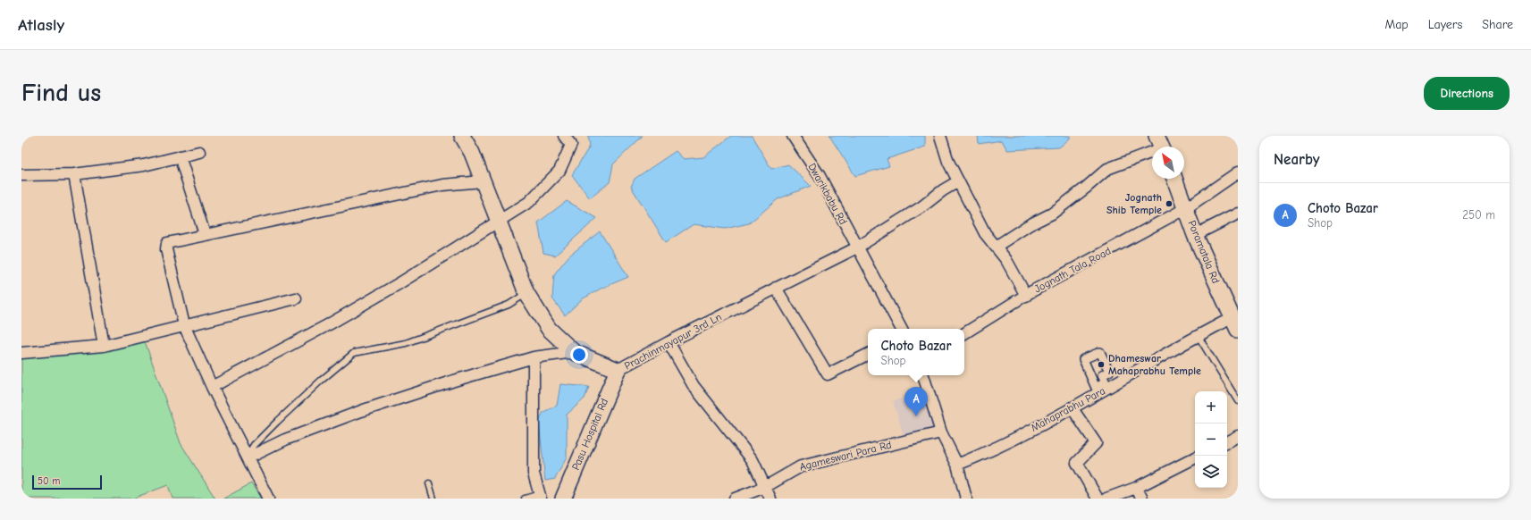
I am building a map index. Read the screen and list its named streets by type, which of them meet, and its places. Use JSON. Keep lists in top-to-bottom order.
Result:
{
  "streets": {
    "main road": ["Poramatala Rd", "Prachinmayapur 3rd Ln", "Pasu Hospital Rd"],
    "street": [
      "Dwarikbabu Rd",
      "Jognath Tala Road",
      "Mahaprabhu Para",
      "Agameswari Para Rd"
    ]
  },
  "crossings": [
    ["Dwarikbabu Rd", "Prachinmayapur 3rd Ln"],
    ["Poramatala Rd", "Jognath Tala Road"],
    ["Poramatala Rd", "Mahaprabhu Para"],
    ["Prachinmayapur 3rd Ln", "Pasu Hospital Rd"]
  ],
  "places": ["Jognath Shib Temple", "Dhameswar Mahaprabhu Temple"],
  "scale_bar": "50 m",
  "north": "top left",
  "page": {
    "header": "Atlasly",
    "nav": ["Map", "Layers", "Share"],
    "buttons": "Directions",
    "title": "Find us",
    "heading": "Nearby",
    "list": [
      {
        "mark": "A",
        "name": "Choto Bazar",
        "note": "Shop",
        "value": "250 m"
      }
    ],
    "popup": ["Choto Bazar", "Shop"],
    "pins": "A",
    "map_buttons": ["+", "−"],
    "scale": "50 m"
  }
}
